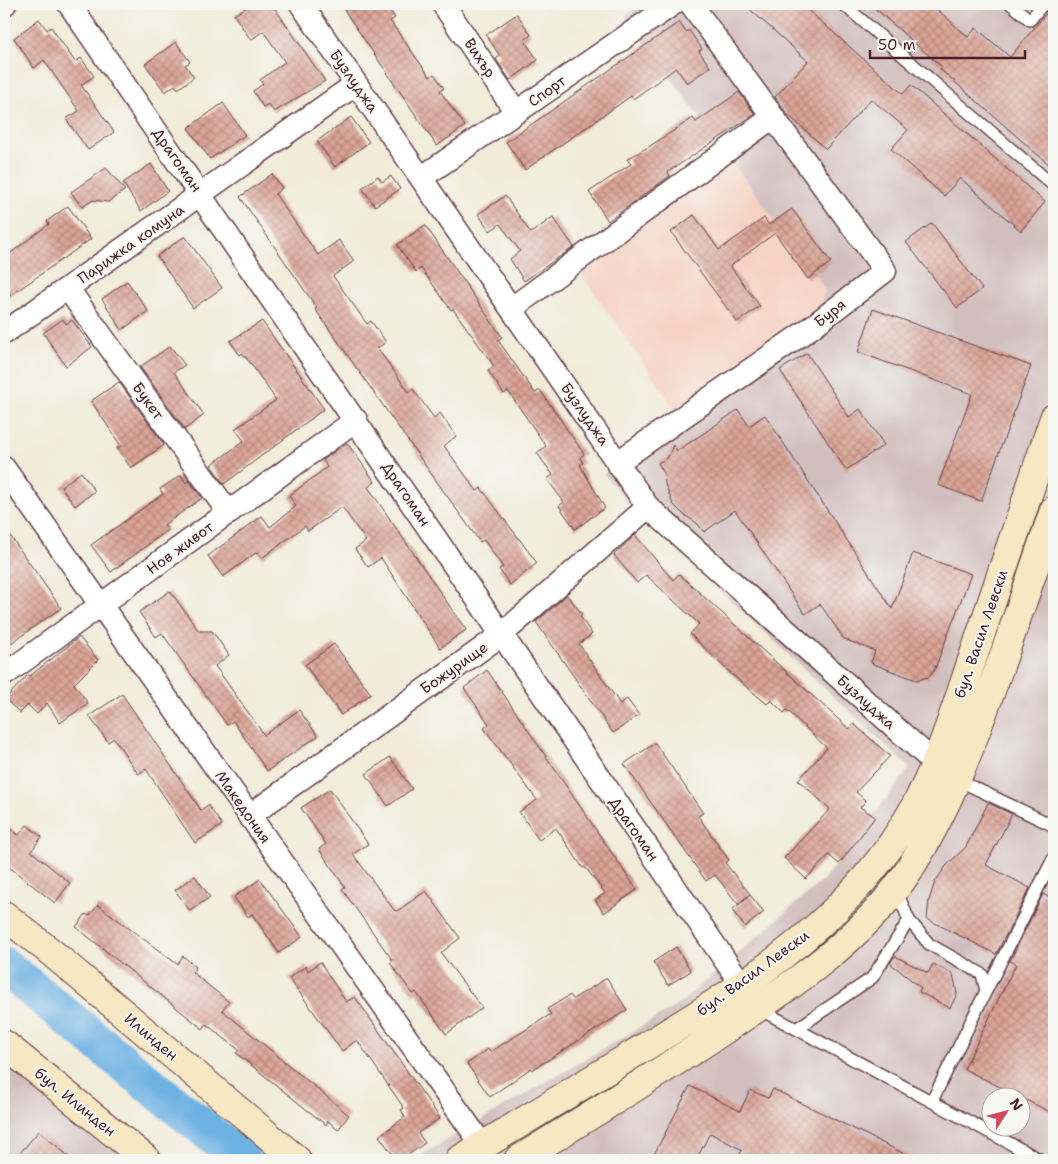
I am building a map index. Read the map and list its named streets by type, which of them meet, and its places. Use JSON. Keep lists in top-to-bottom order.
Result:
{
  "streets": {
    "main road": ["бул. Васил Левски", "Илинден", "бул. Илинден"],
    "street": [
      "Вихър",
      "Бузлуджа",
      "Спорт",
      "Драгоман",
      "Парижка комуна",
      "Буря",
      "Букет",
      "Нов живот",
      "Божурище",
      "Македония"
    ]
  },
  "crossings": [
    ["Вихър", "Спорт"],
    ["Бузлуджа", "Спорт"],
    ["Бузлуджа", "Парижка комуна"],
    ["Бузлуджа", "Буря"],
    ["Бузлуджа", "бул. Васил Левски"],
    ["Бузлуджа", "Божурище"],
    ["Драгоман", "Парижка комуна"],
    ["Драгоман", "Нов живот"],
    ["Драгоман", "бул. Васил Левски"],
    ["Драгоман", "Божурище"],
    ["Парижка комуна", "Букет"],
    ["Букет", "Нов живот"],
    ["Нов живот", "Македония"],
    ["бул. Васил Левски", "Македония"],
    ["Божурище", "Македония"]
  ],
  "scale_bar": "50 m",
  "north": "top right"
}
